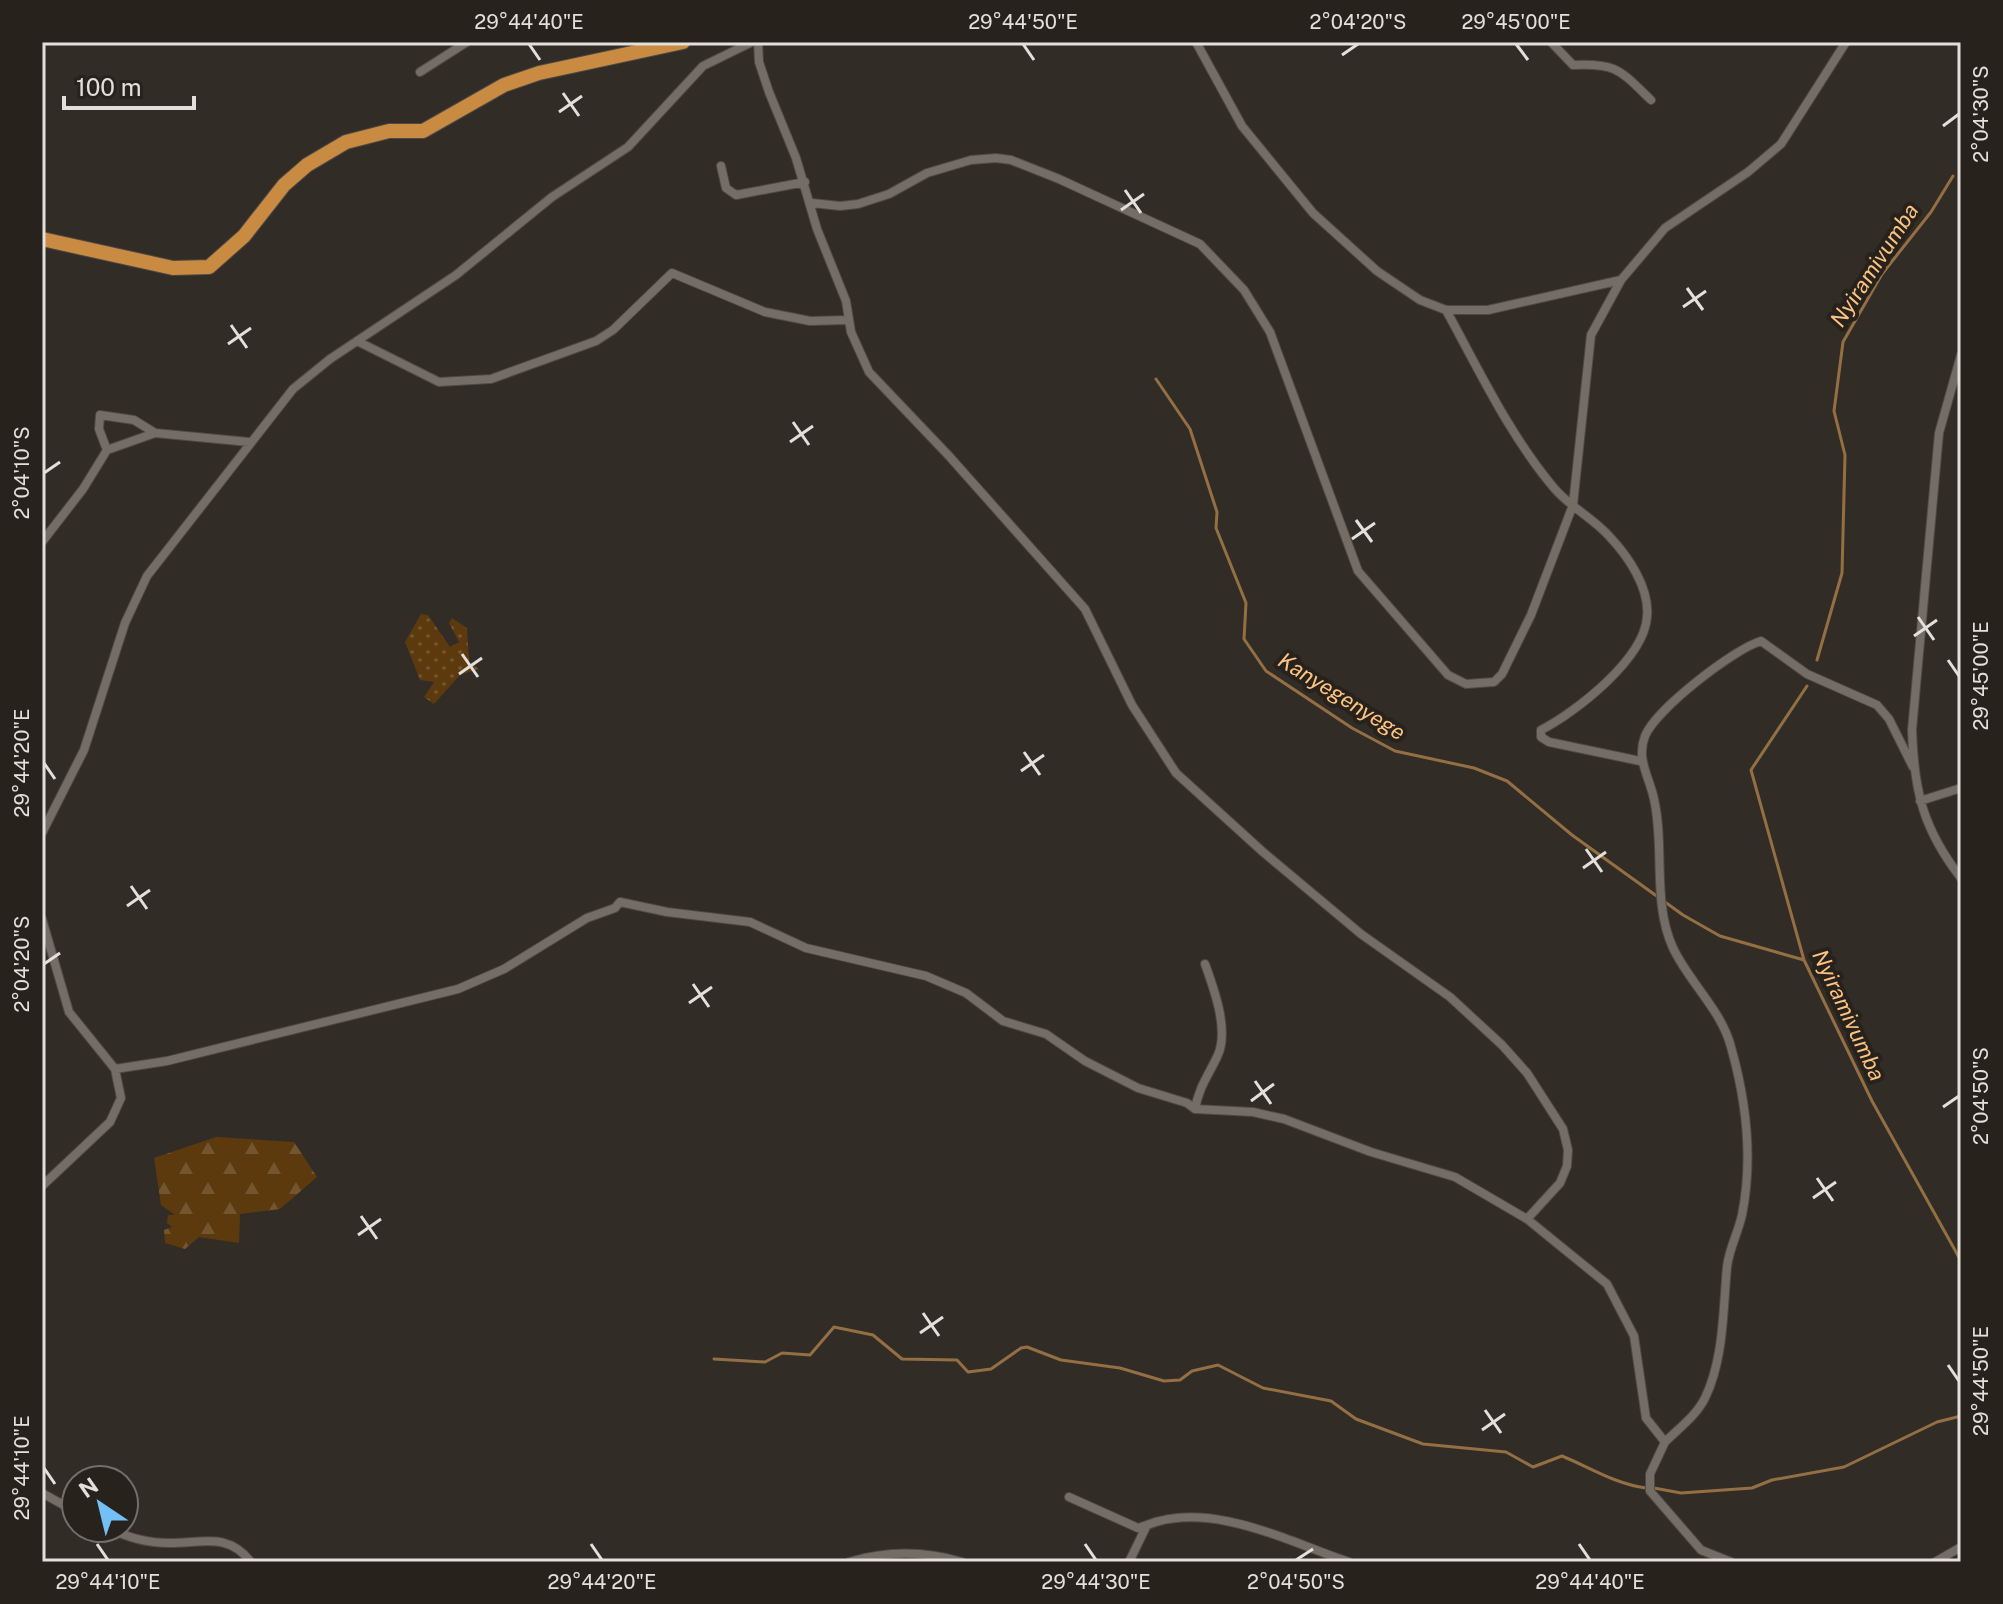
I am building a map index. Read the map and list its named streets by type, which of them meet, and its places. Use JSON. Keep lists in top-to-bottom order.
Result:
{
  "water": ["Nyiramivumba", "Kanyegenyege"],
  "scale_bar": "100 m",
  "north": "top left",
  "coordinates": [
    "29°44'40\"E",
    "29°44'50\"E",
    "2°04'20\"S",
    "29°45'00\"E",
    "2°04'30\"S",
    "2°04'10\"S",
    "29°44'20\"E",
    "2°04'50\"S",
    "29°44'10\"E",
    "29°44'30\"E"
  ]
}
